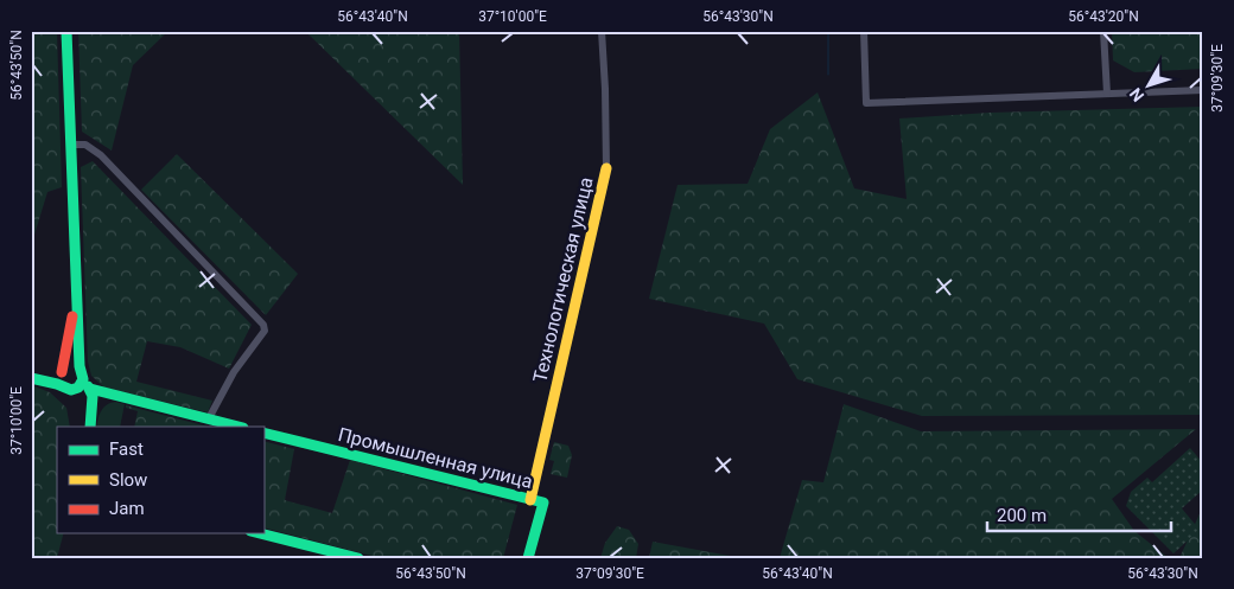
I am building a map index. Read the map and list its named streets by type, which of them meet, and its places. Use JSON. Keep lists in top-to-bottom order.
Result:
{
  "streets": {
    "street": ["Технологическая улица", "Промышленная улица"]
  },
  "crossings": [
    ["Технологическая улица", "Промышленная улица"]
  ],
  "legend": ["Fast", "Slow", "Jam"],
  "scale_bar": "200 m",
  "north": "bottom left",
  "coordinates": [
    "56°43'40\"N",
    "37°10'00\"E",
    "56°43'30\"N",
    "56°43'20\"N",
    "56°43'50\"N",
    "37°09'30\"E"
  ]
}
